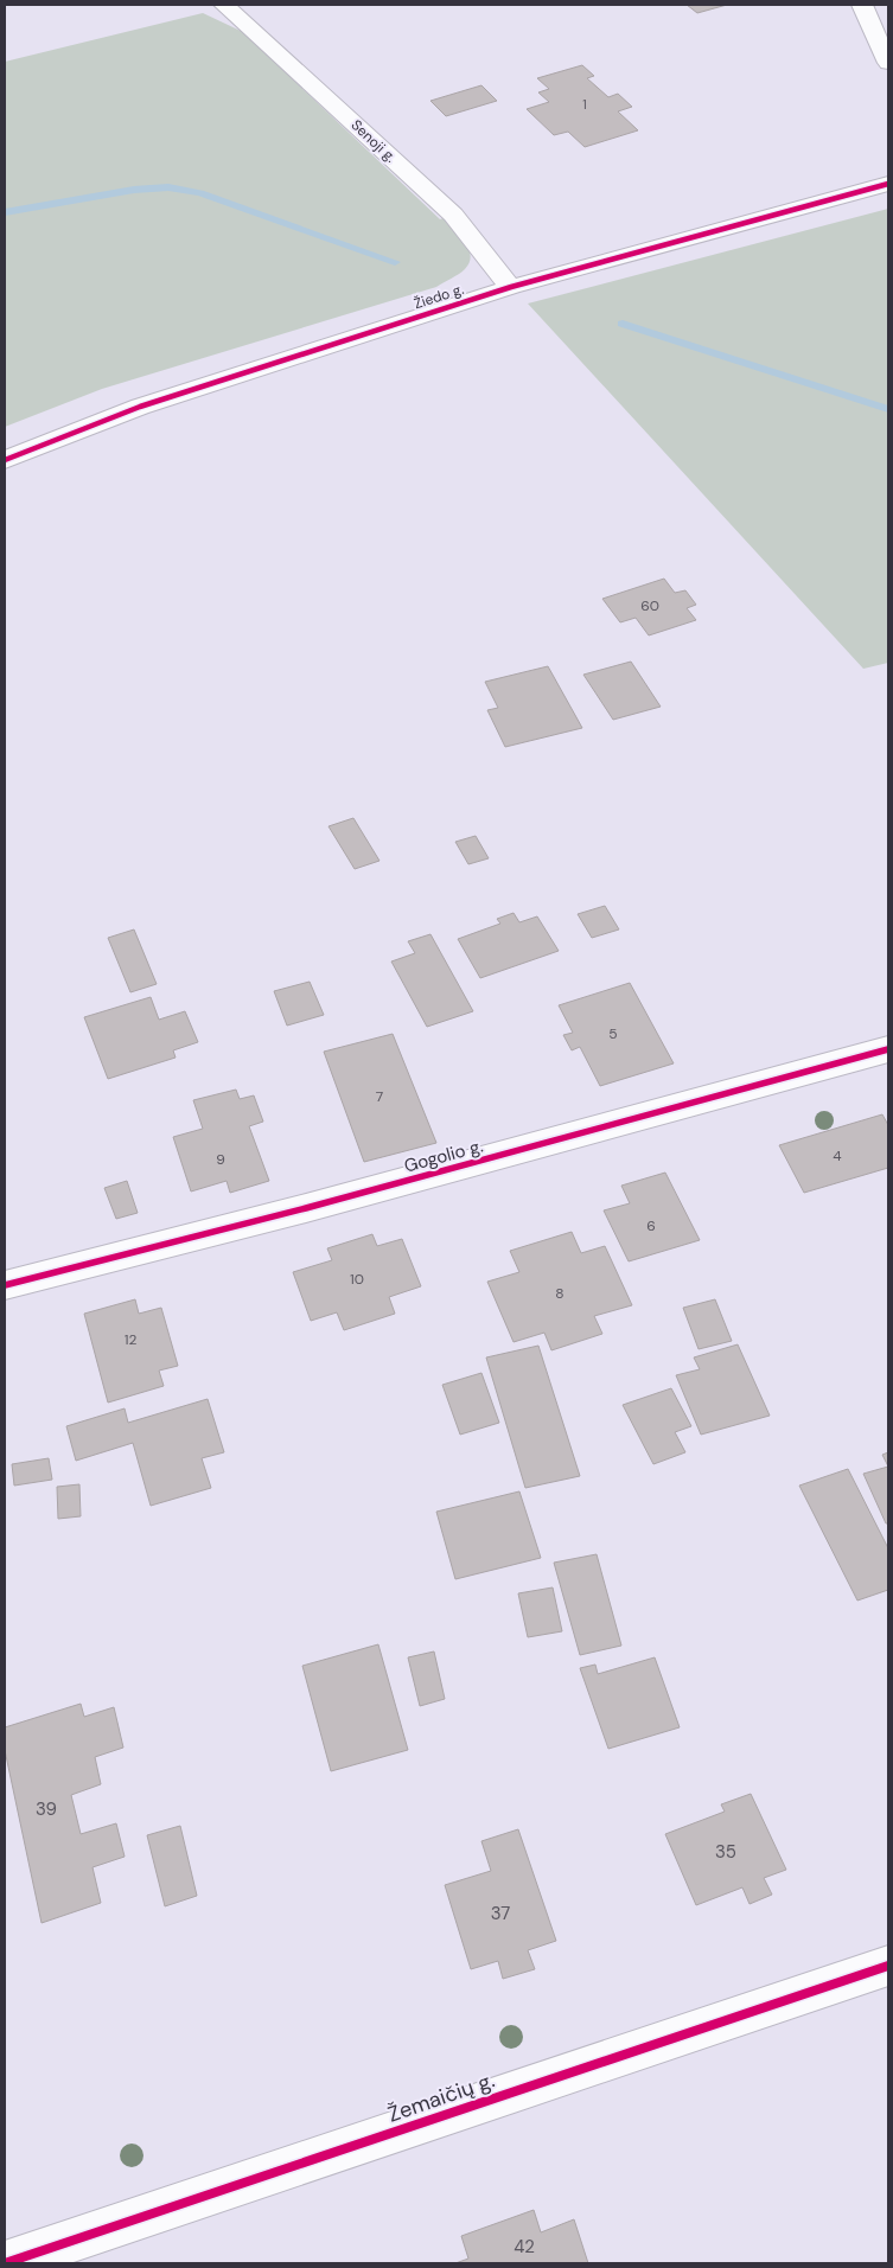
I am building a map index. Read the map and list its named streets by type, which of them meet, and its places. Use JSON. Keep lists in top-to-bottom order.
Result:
{
  "streets": {
    "street": [
      "Senoji g.",
      "Žiedo g.",
      "Gogolio g.",
      "Žemaičių g."
    ]
  },
  "crossings": [
    ["Senoji g.", "Žiedo g."]
  ],
  "house_numbers": [
    "1",
    "60",
    "5",
    "7",
    "4",
    "9",
    "6",
    "10",
    "8",
    "12",
    "39",
    "35",
    "37",
    "42"
  ]
}
